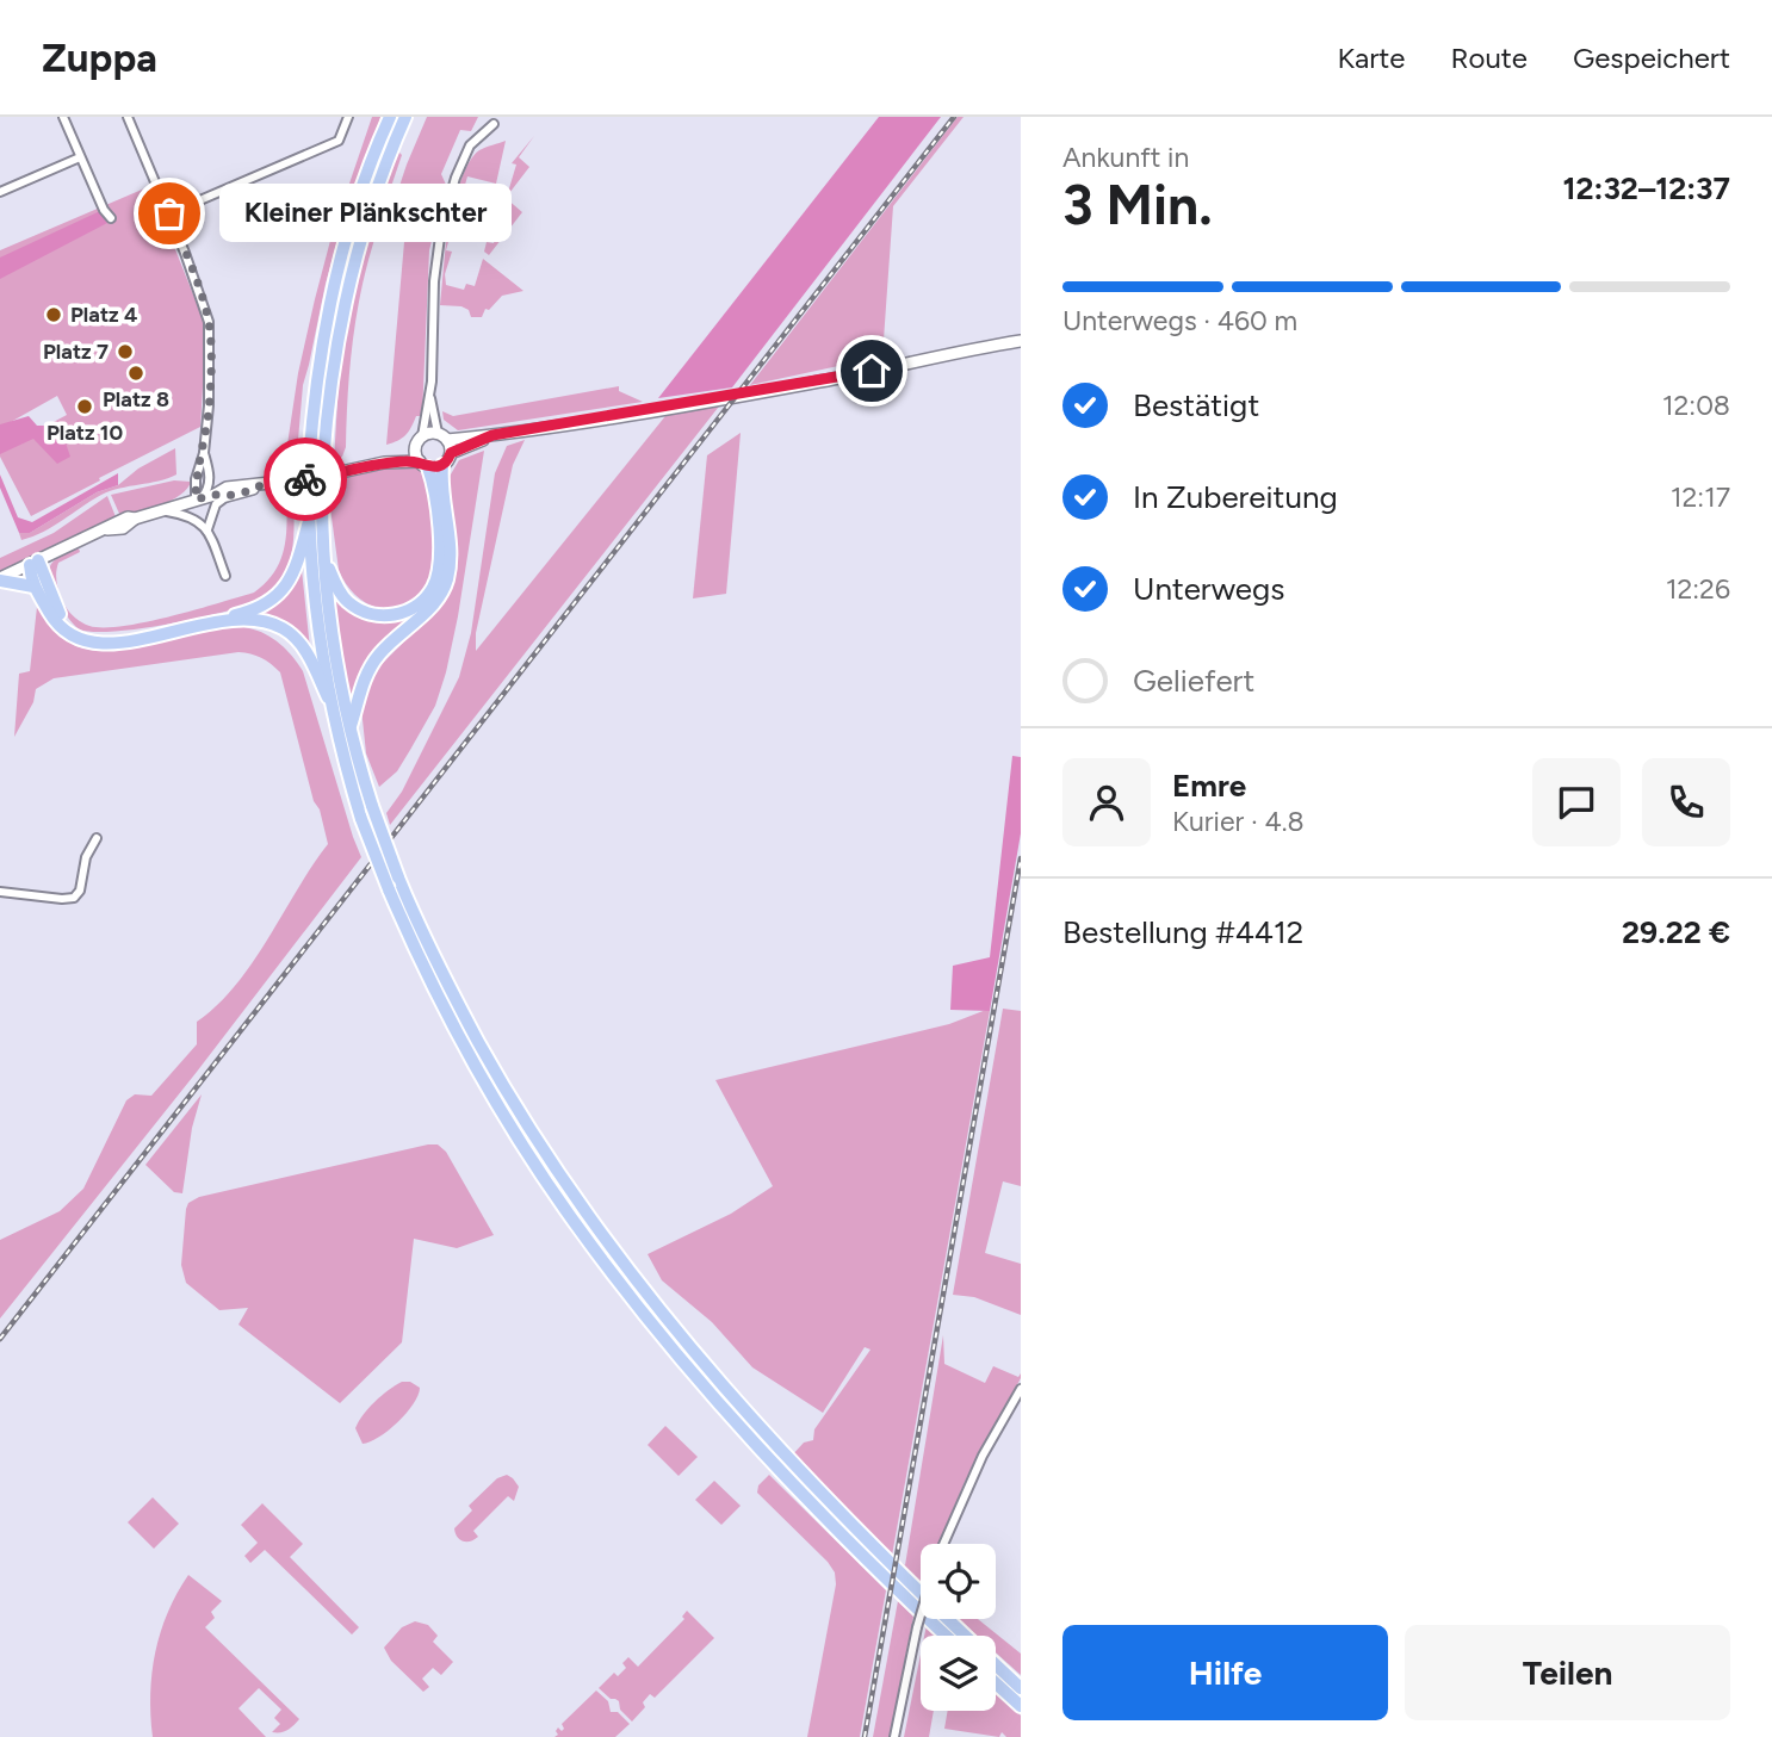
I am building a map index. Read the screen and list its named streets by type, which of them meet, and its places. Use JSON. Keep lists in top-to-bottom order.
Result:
{
  "places": [
    "Kleiner Plänkschter",
    "Platz 4",
    "Platz 7",
    "Platz 8",
    "Platz 10"
  ],
  "page": {
    "header": "Zuppa",
    "nav": ["Karte", "Route", "Gespeichert"],
    "heading": ["3 Min.", "Ankunft in", "12:32–12:37"],
    "panel": [
      "Emre",
      "Kurier · 4.8",
      "Bestellung #4412",
      "29.22 €"
    ],
    "bubble": "Kleiner Plänkschter",
    "bar": "Unterwegs · 460 m",
    "list": [
      ["Bestätigt", "12:08"],
      ["In Zubereitung", "12:17"],
      ["Unterwegs", "12:26"],
      "Geliefert"
    ],
    "buttons": ["Hilfe", "Teilen"]
  }
}
